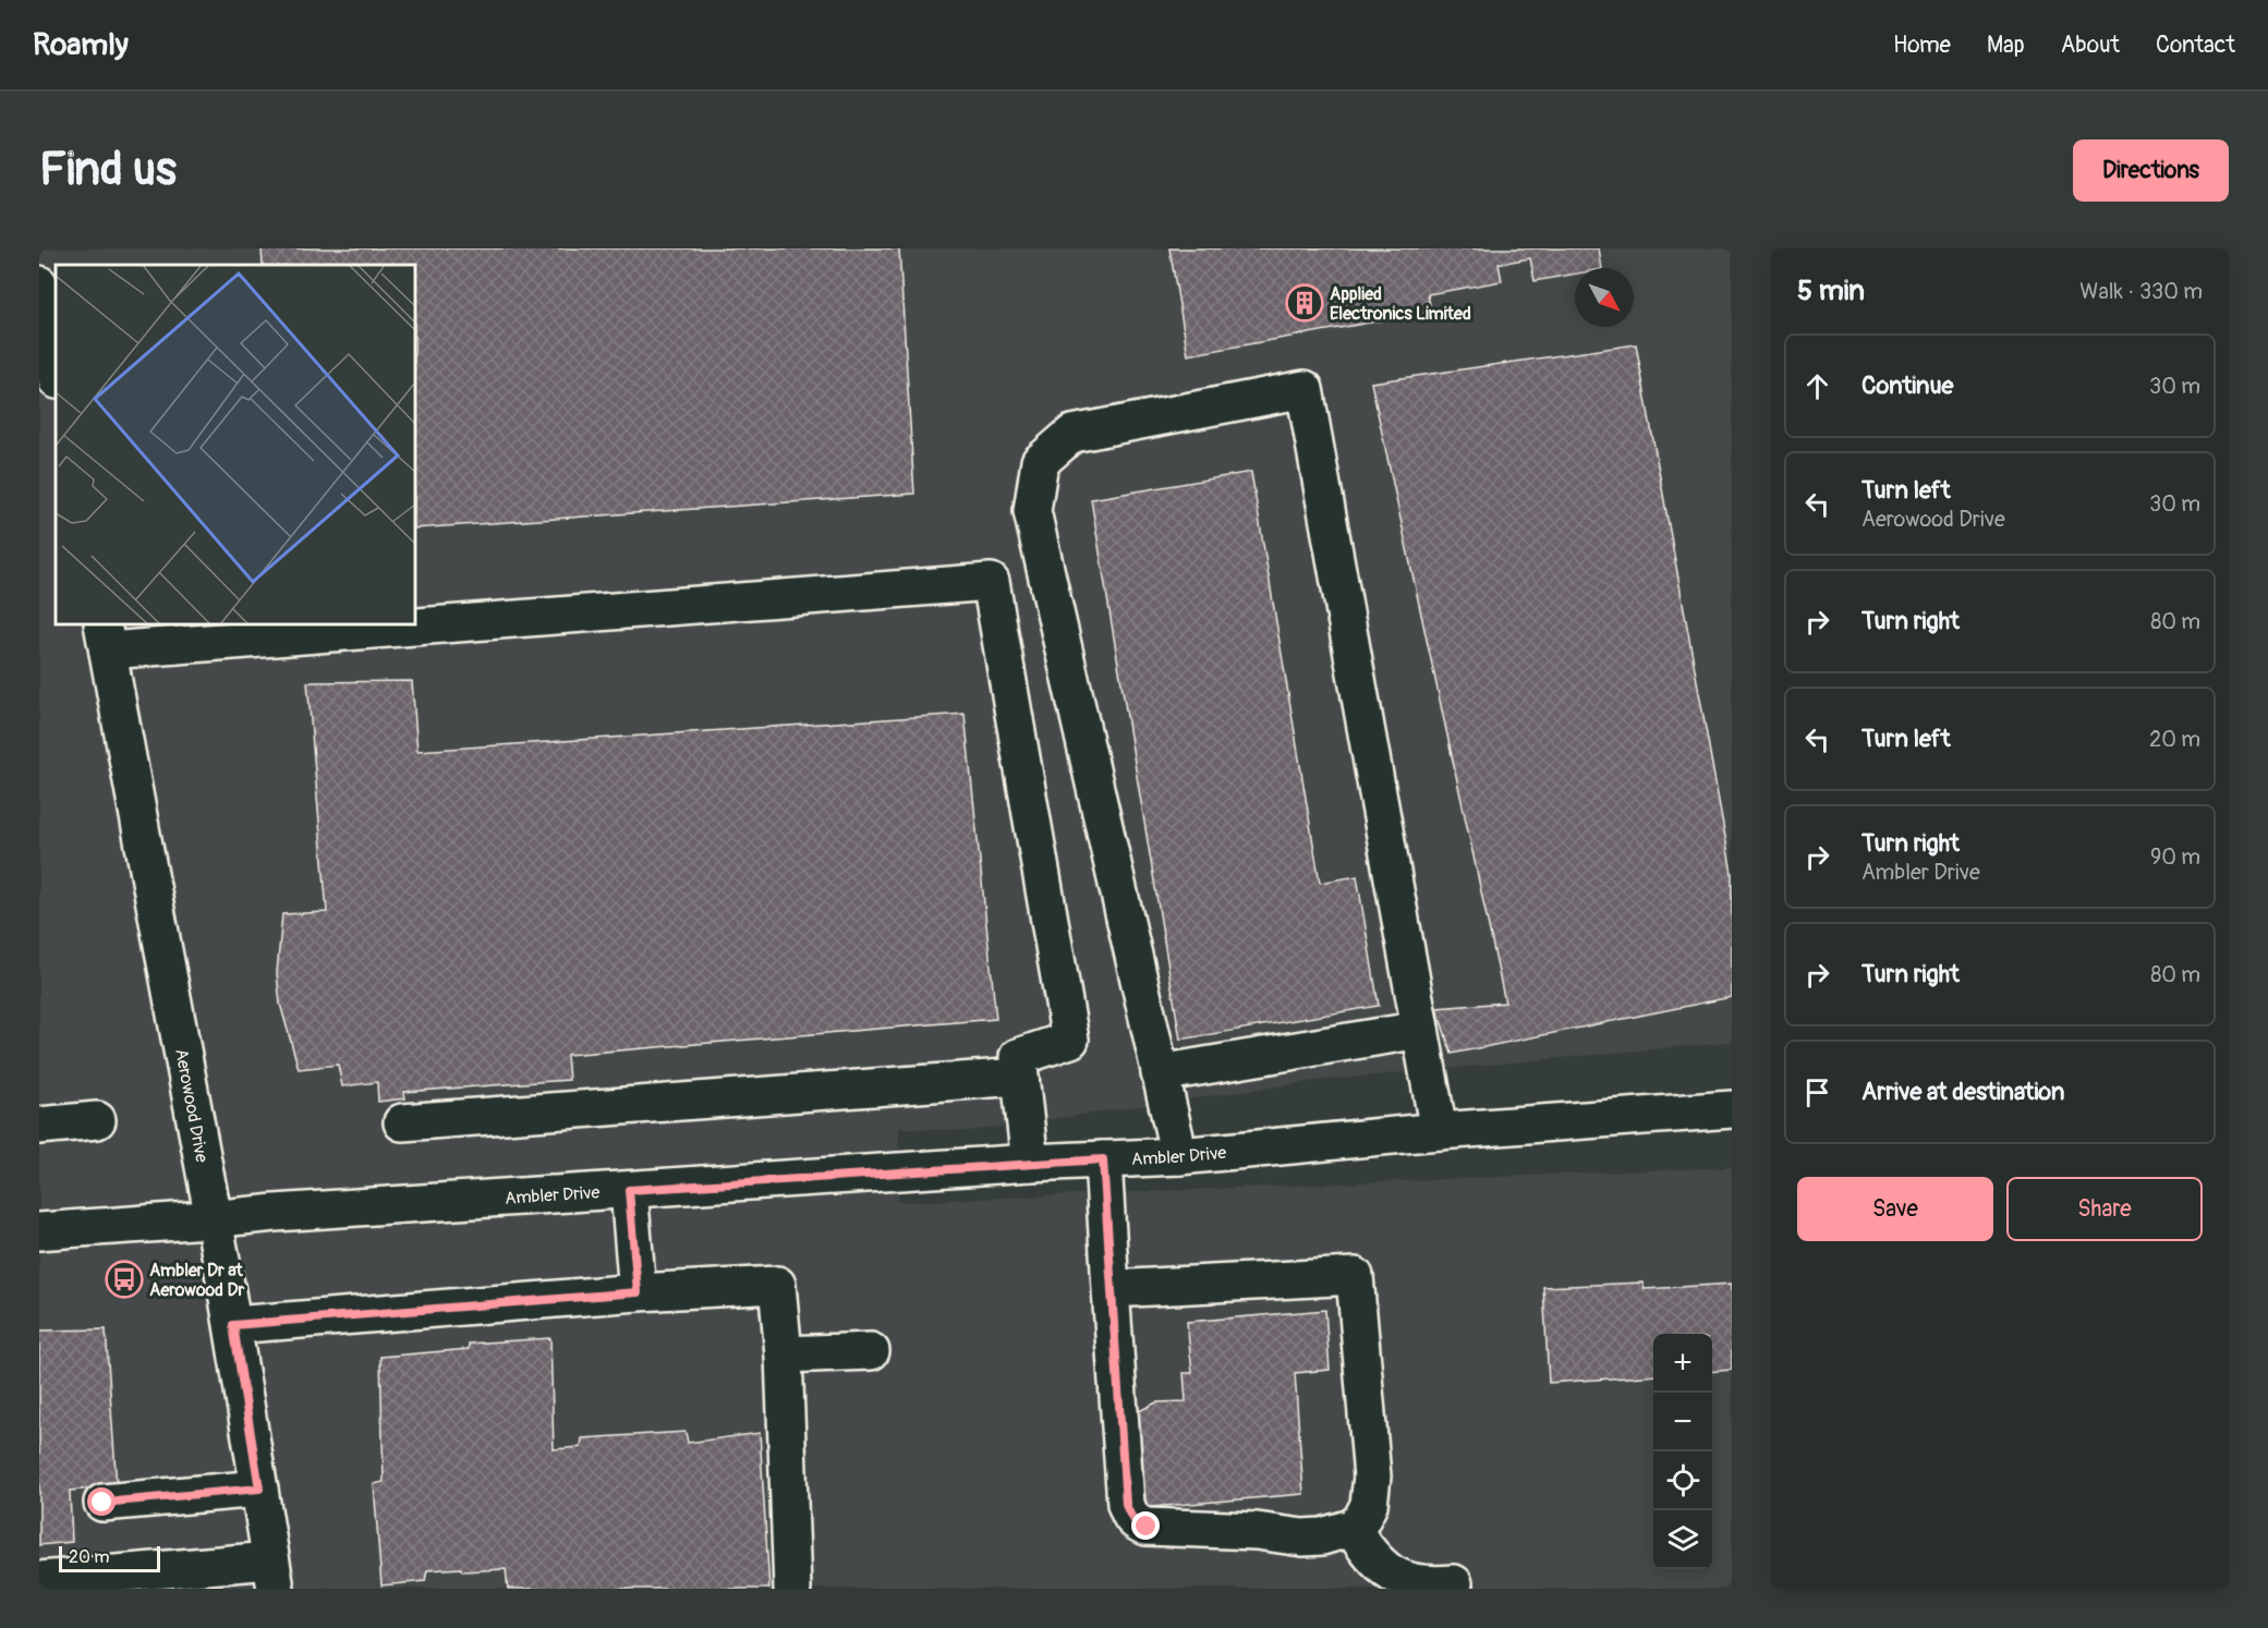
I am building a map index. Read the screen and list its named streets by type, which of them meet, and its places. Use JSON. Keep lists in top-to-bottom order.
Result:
{
  "streets": {
    "street": ["Aerowood Drive", "Ambler Drive"]
  },
  "crossings": [
    ["Aerowood Drive", "Ambler Drive"]
  ],
  "places": {
    "building": ["Applied Electronics Limited"],
    "bus stop": ["Ambler Dr at Aerowood Dr"]
  },
  "scale_bar": "20 m",
  "north": "bottom right",
  "page": {
    "header": "Roamly",
    "nav": [
      "Home",
      "Map",
      "About",
      "Contact"
    ],
    "buttons": [
      "Directions",
      ["Save", "Share"]
    ],
    "title": "Find us",
    "heading": ["5 min", "Walk · 330 m"],
    "list": [
      ["Continue", "30 m"],
      ["Turn left", "Aerowood Drive", "30 m"],
      ["Turn right", "80 m"],
      ["Turn left", "20 m"],
      ["Turn right", "Ambler Drive", "90 m"],
      ["Turn right", "80 m"],
      "Arrive at destination"
    ],
    "map_buttons": ["+", "−"],
    "scale": "20 m"
  }
}
